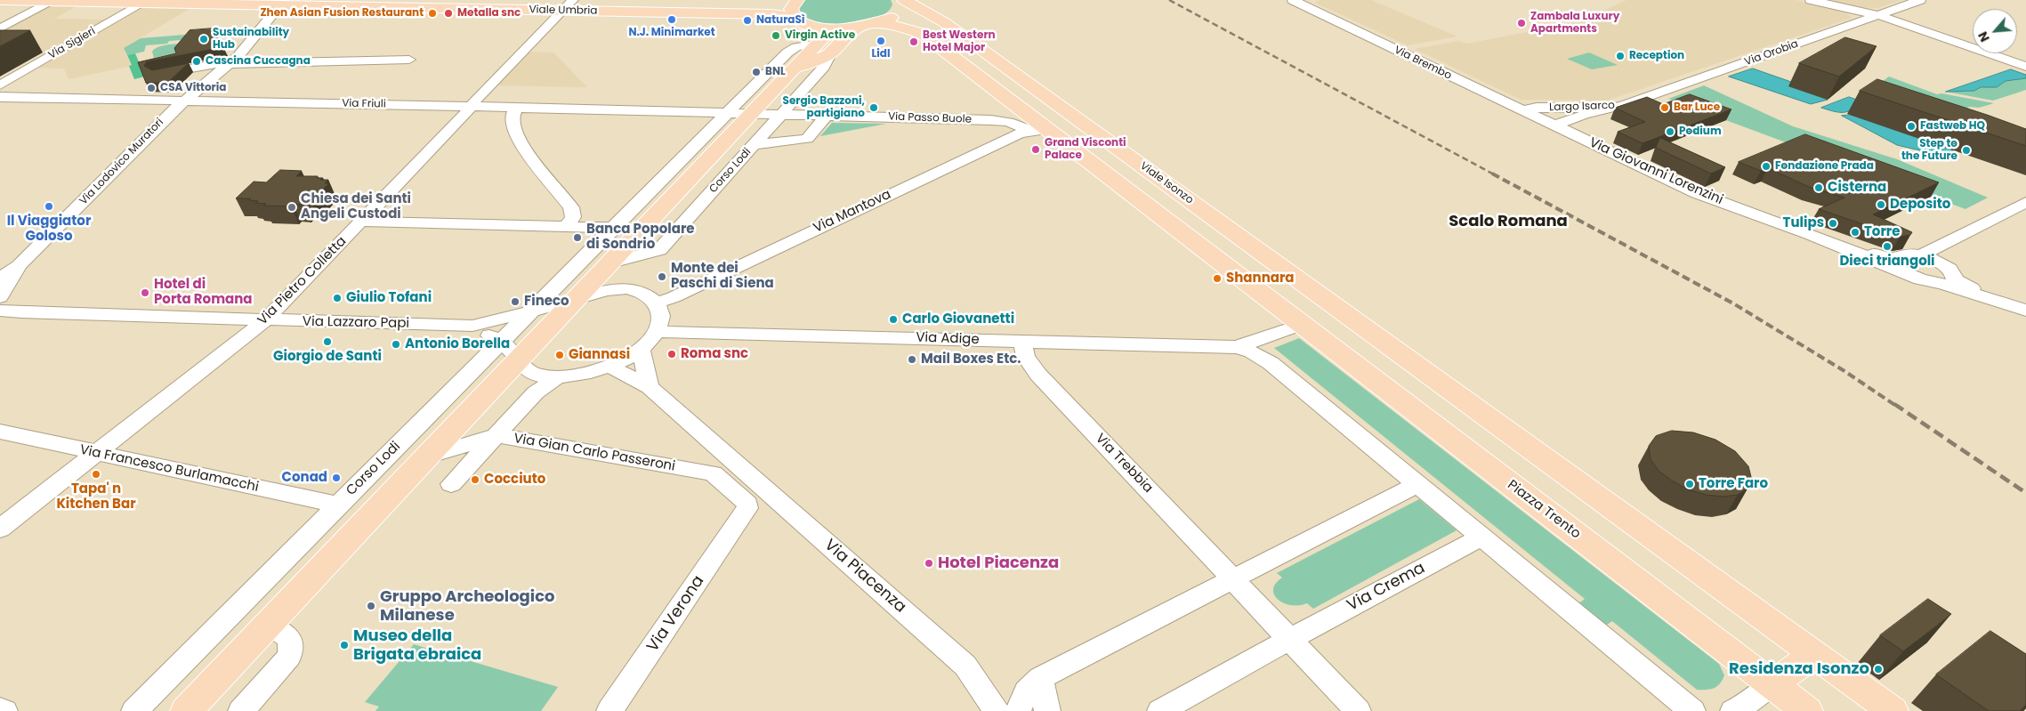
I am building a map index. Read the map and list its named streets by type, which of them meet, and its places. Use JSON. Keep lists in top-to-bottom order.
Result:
{
  "streets": {
    "main road": [
      "Viale Umbria",
      "Corso Lodi",
      "Viale Isonzo",
      "Piazza Trento"
    ],
    "street": [
      "Via Sigieri",
      "Via Orobia",
      "Via Brembo",
      "Via Friuli",
      "Largo Isarco",
      "Via Passo Buole",
      "Via Lodovico Muratori",
      "Via Giovanni Lorenzini",
      "Via Mantova",
      "Via Pietro Colletta",
      "Via Lazzaro Papi",
      "Via Adige",
      "Via Gian Carlo Passeroni",
      "Via Trebbia",
      "Via Francesco Burlamacchi",
      "Via Piacenza",
      "Via Crema",
      "Via Verona"
    ]
  },
  "crossings": [
    ["Viale Umbria", "Via Sigieri"],
    ["Viale Umbria", "Via Lodovico Muratori"],
    ["Viale Umbria", "Via Pietro Colletta"],
    ["Via Orobia", "Largo Isarco"],
    ["Via Brembo", "Largo Isarco"],
    ["Via Brembo", "Via Giovanni Lorenzini"],
    ["Via Friuli", "Via Passo Buole"],
    ["Via Friuli", "Via Lodovico Muratori"],
    ["Via Friuli", "Corso Lodi"],
    ["Via Friuli", "Via Pietro Colletta"],
    ["Largo Isarco", "Via Giovanni Lorenzini"],
    ["Via Passo Buole", "Corso Lodi"],
    ["Via Passo Buole", "Via Mantova"],
    ["Corso Lodi", "Via Lazzaro Papi"],
    ["Corso Lodi", "Via Gian Carlo Passeroni"],
    ["Corso Lodi", "Via Francesco Burlamacchi"],
    ["Via Pietro Colletta", "Via Lazzaro Papi"],
    ["Via Pietro Colletta", "Via Francesco Burlamacchi"],
    ["Via Adige", "Via Trebbia"],
    ["Via Gian Carlo Passeroni", "Via Verona"]
  ],
  "districts": ["Scalo Romana"],
  "places": [
    "Zhen Asian Fusion Restaurant",
    "Metalla snc",
    "N.J. Minimarket",
    "NaturaSì",
    "Zambala Luxury Apartments",
    "Virgin Active",
    "Sustainability Hub",
    "Lidl",
    "Best Western Hotel Major",
    "Reception",
    "Cascina Cuccagna",
    "BNL",
    "CSA Vittoria",
    "Sergio Bazzoni, partigiano",
    "Bar Luce",
    "Fastweb HQ",
    "Podium",
    "Grand Visconti Palace",
    "Step to the Future",
    "Fondazione Prada",
    "Cisterna",
    "Deposito",
    "Il Viaggiator Goloso",
    "Chiesa dei Santi Angeli Custodi",
    "Tulips",
    "Torre",
    "Banca Popolare di Sondrio",
    "Dieci triangoli",
    "Monte dei Paschi di Siena",
    "Shannara",
    "Hotel di Porta Romana",
    "Giulio Tofani",
    "Fineco",
    "Carlo Giovanetti",
    "Giorgio de Santi",
    "Antonio Borella",
    "Roma snc",
    "Giannasi",
    "Mail Boxes Etc.",
    "Tapa' n Kitchen Bar",
    "Conad",
    "Cocciuto",
    "Torre Faro",
    "Hotel Piacenza",
    "Gruppo Archeologico Milanese",
    "Museo della Brigata ebraica",
    "Residenza Isonzo"
  ],
  "north": "bottom left"
}
